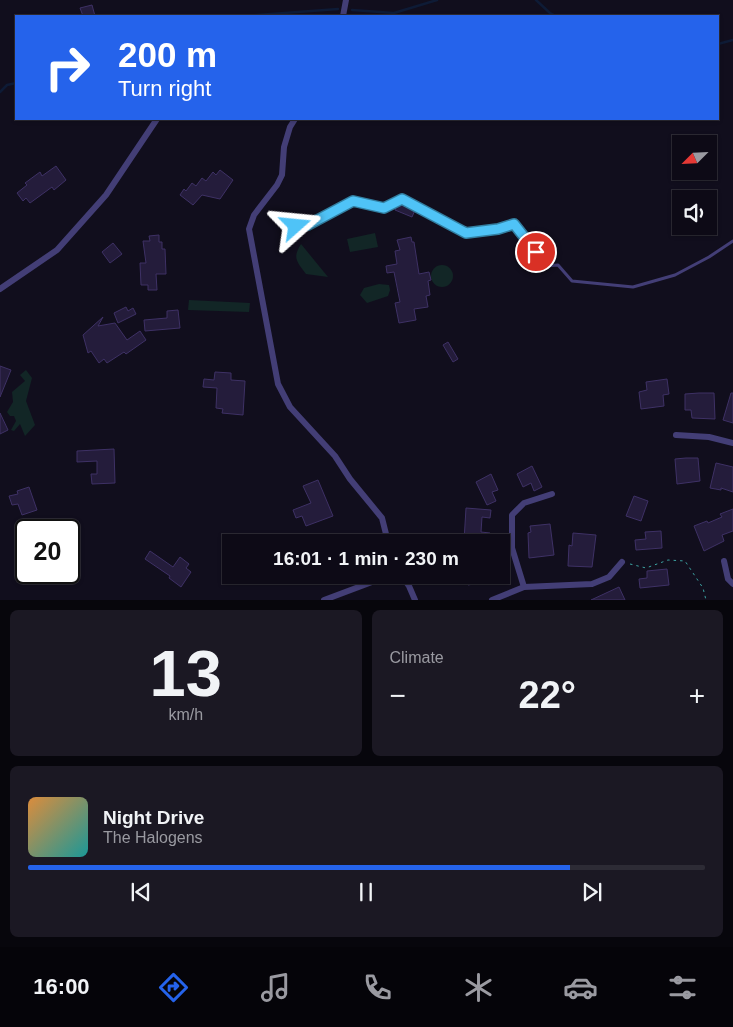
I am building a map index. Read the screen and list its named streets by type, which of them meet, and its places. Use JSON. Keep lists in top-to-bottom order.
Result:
{
  "north": "bottom left",
  "page": {
    "turn": ["200 m", "Turn right"],
    "limit": "20",
    "trip": "16:01 · 1 min · 230 m",
    "tile": [
      ["13", "km/h"],
      "Climate"
    ],
    "heat": ["−", "22°", "+"],
    "song": ["Night Drive", "The Halogens"],
    "tabs": "16:00"
  }
}
